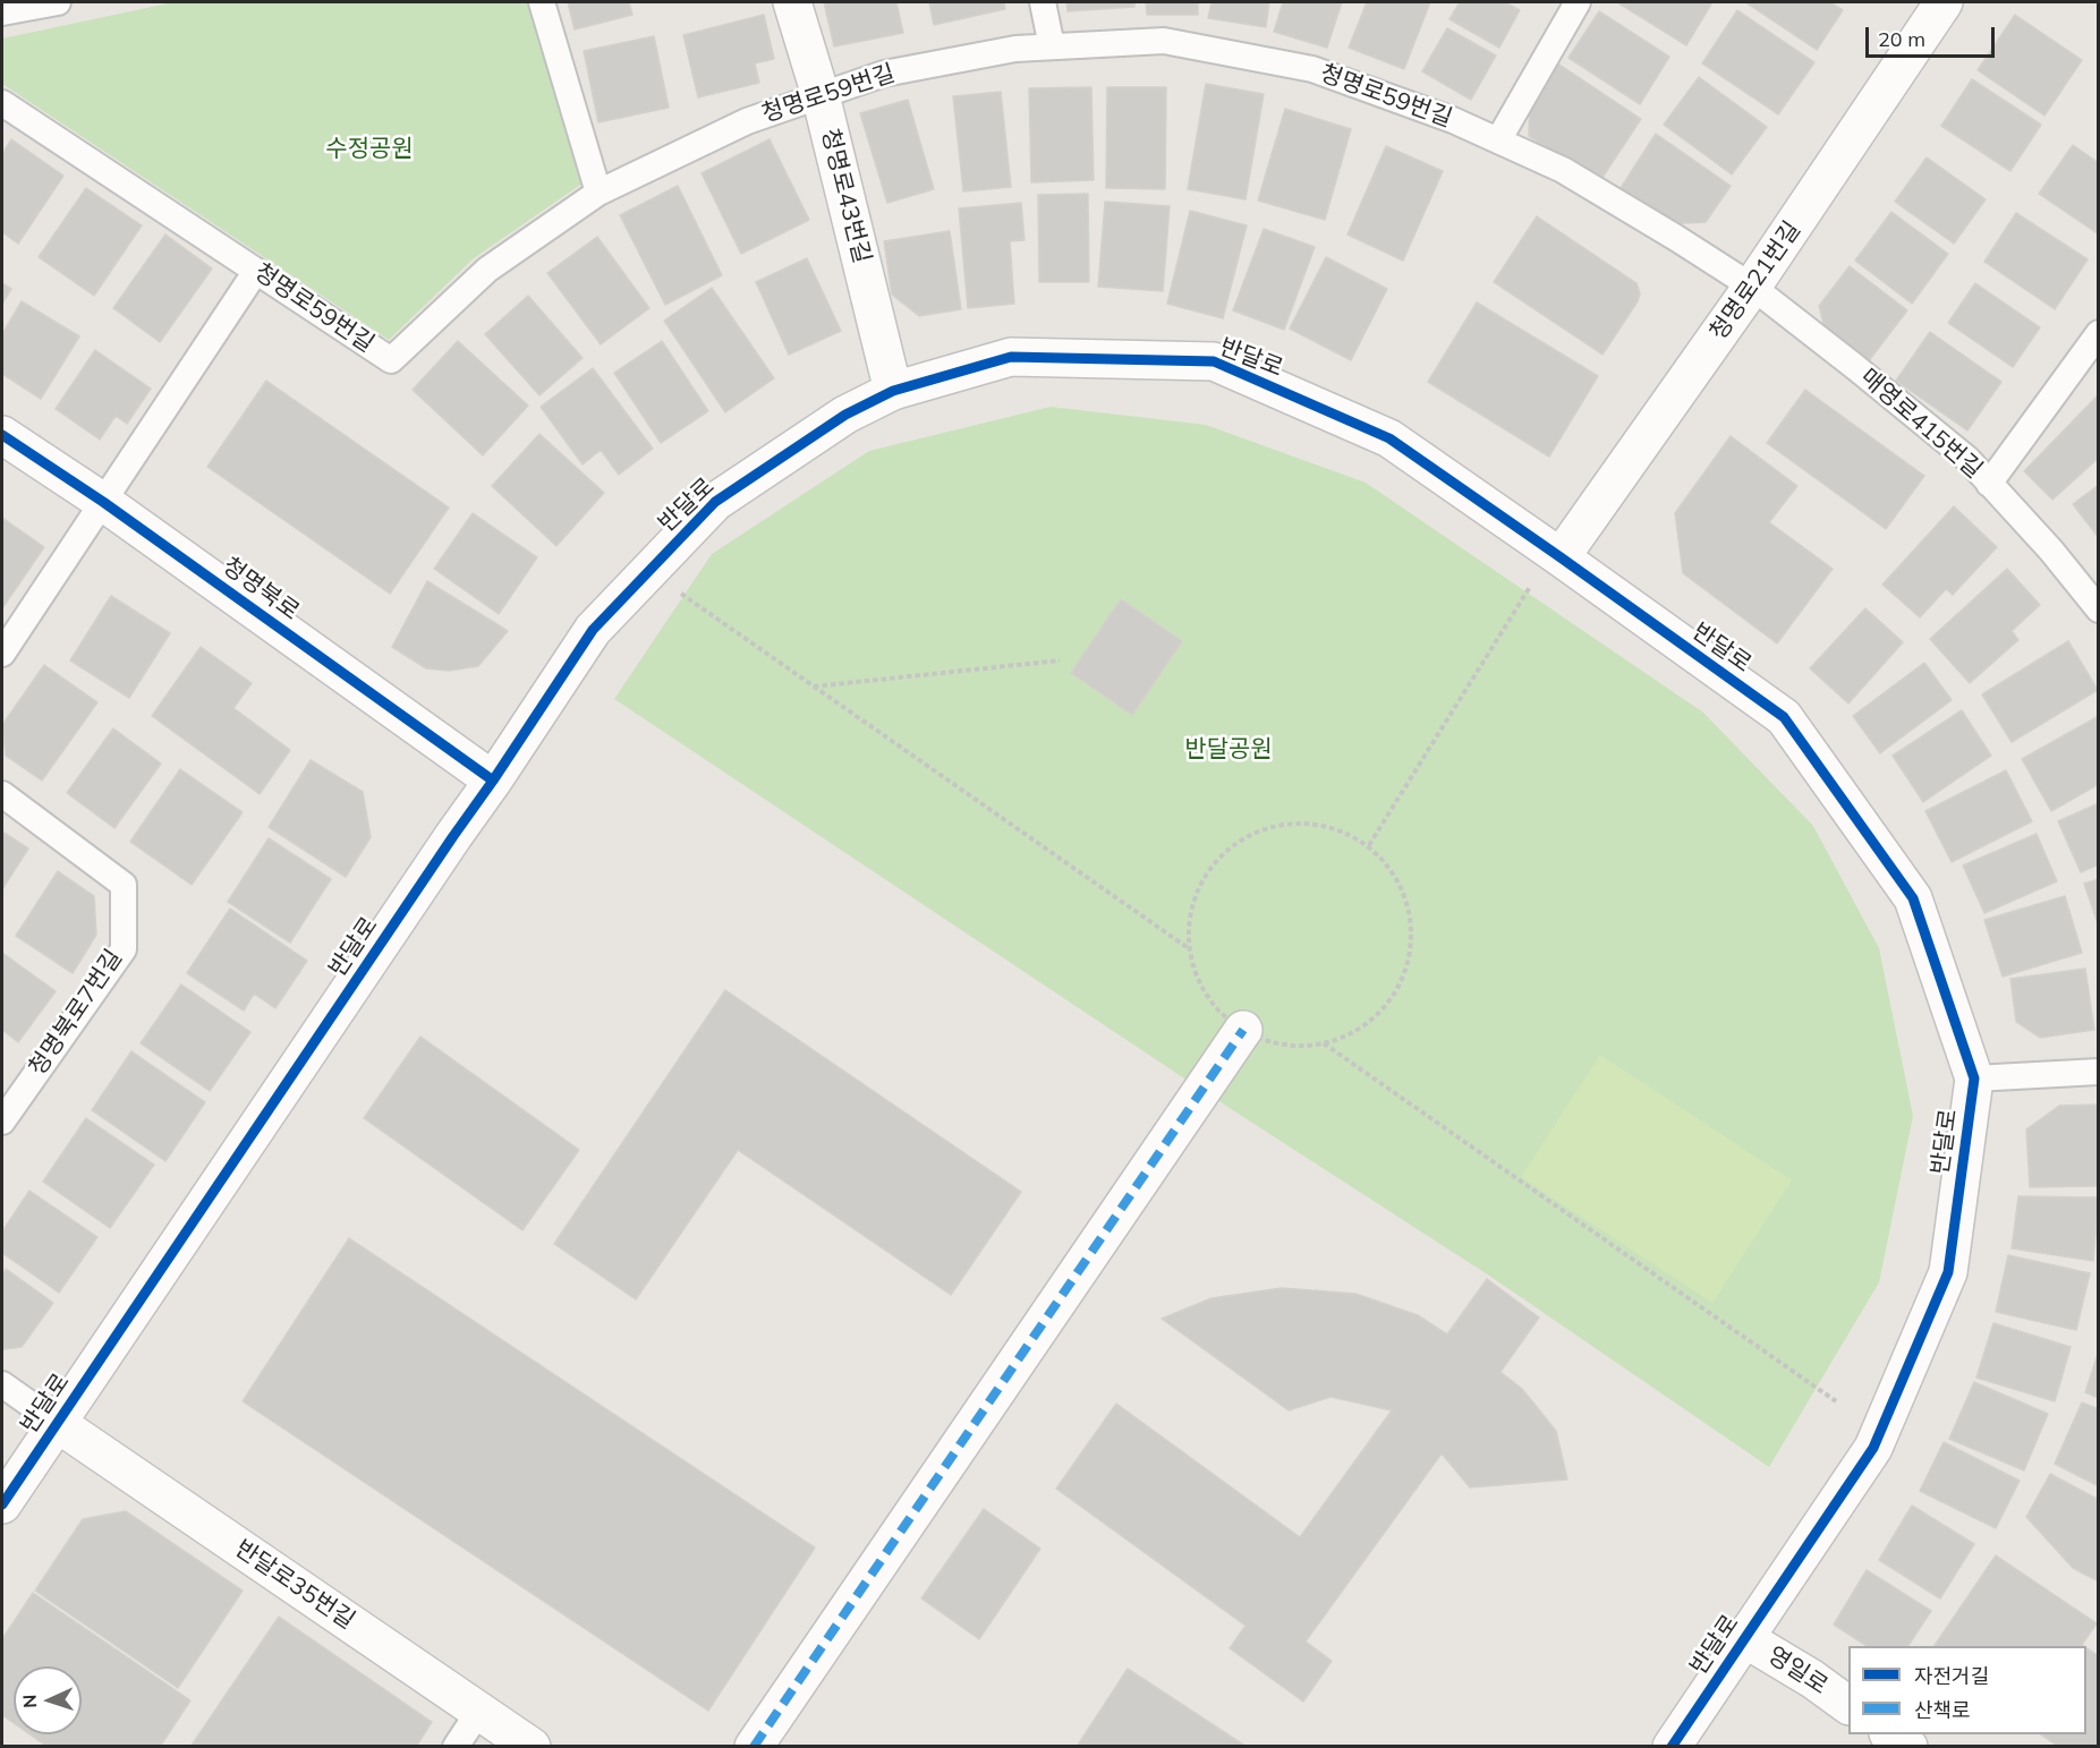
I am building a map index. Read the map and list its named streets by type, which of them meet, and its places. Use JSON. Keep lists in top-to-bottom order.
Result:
{
  "streets": {
    "street": [
      "청명로43번길",
      "청명로21번길",
      "반달로",
      "청명북로",
      "반달로35번길",
      "영일로"
    ],
    "lane": ["청명로59번길", "매영로415번길", "청명북로7번길"]
  },
  "crossings": [
    ["청명로59번길", "청명로43번길"],
    ["청명로59번길", "청명로21번길"],
    ["청명로59번길", "매영로415번길"],
    ["청명로43번길", "반달로"],
    ["청명로21번길", "반달로"],
    ["청명로21번길", "매영로415번길"],
    ["반달로", "청명북로"],
    ["반달로", "반달로35번길"],
    ["반달로", "영일로"]
  ],
  "parks": ["수정공원", "반달공원"],
  "legend": ["자전거길", "산책로"],
  "scale_bar": "20 m",
  "north": "left"
}
